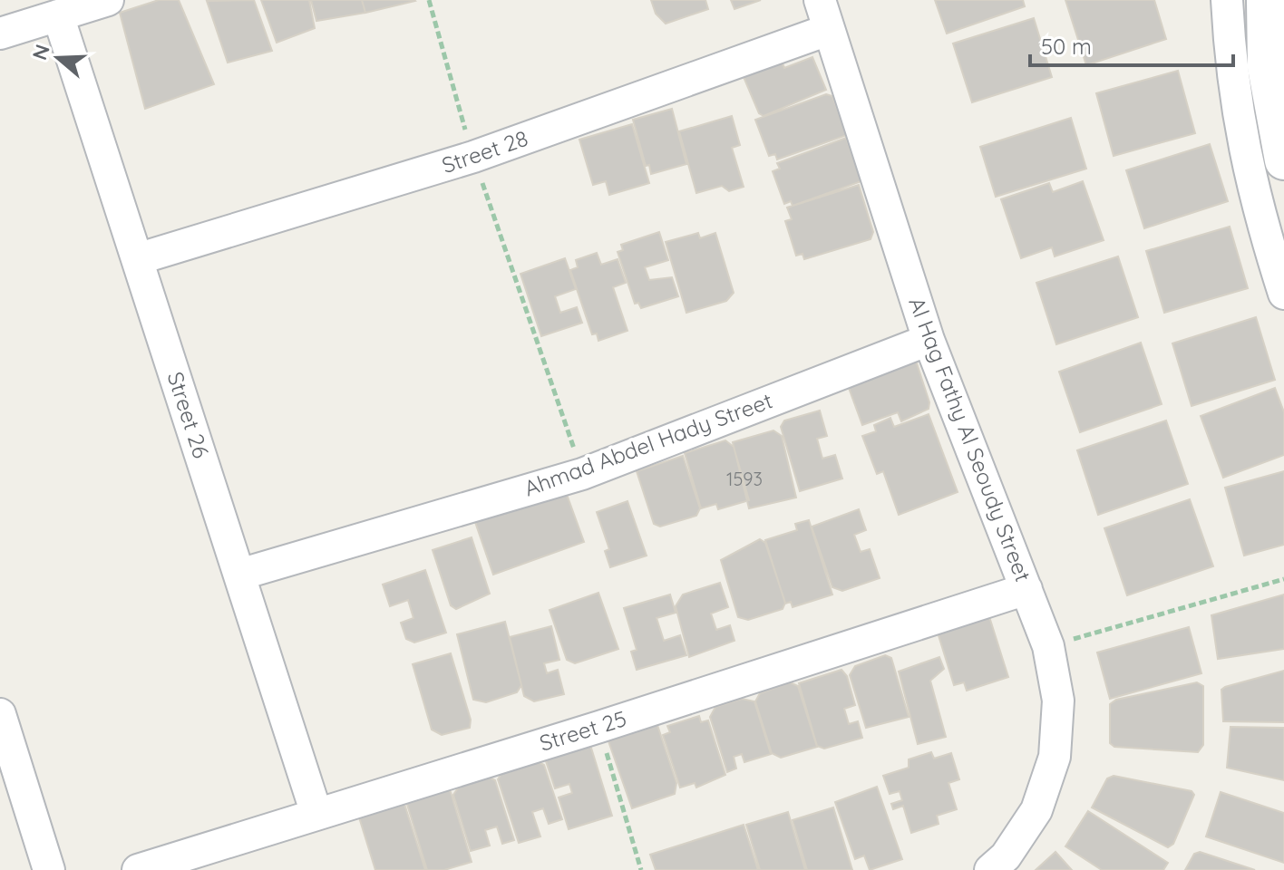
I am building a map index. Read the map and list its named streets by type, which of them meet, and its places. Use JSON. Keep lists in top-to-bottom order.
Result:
{
  "streets": {
    "street": [
      "Street 28",
      "Street 26",
      "Al Hag Fathy Al Seoudy Street",
      "Ahmad Abdel Hady Street",
      "Street 25"
    ]
  },
  "crossings": [
    ["Street 28", "Street 26"],
    ["Street 28", "Al Hag Fathy Al Seoudy Street"],
    ["Street 26", "Ahmad Abdel Hady Street"],
    ["Street 26", "Street 25"],
    ["Al Hag Fathy Al Seoudy Street", "Ahmad Abdel Hady Street"],
    ["Al Hag Fathy Al Seoudy Street", "Street 25"]
  ],
  "house_numbers": ["1593"],
  "scale_bar": "50 m",
  "north": "left"
}
